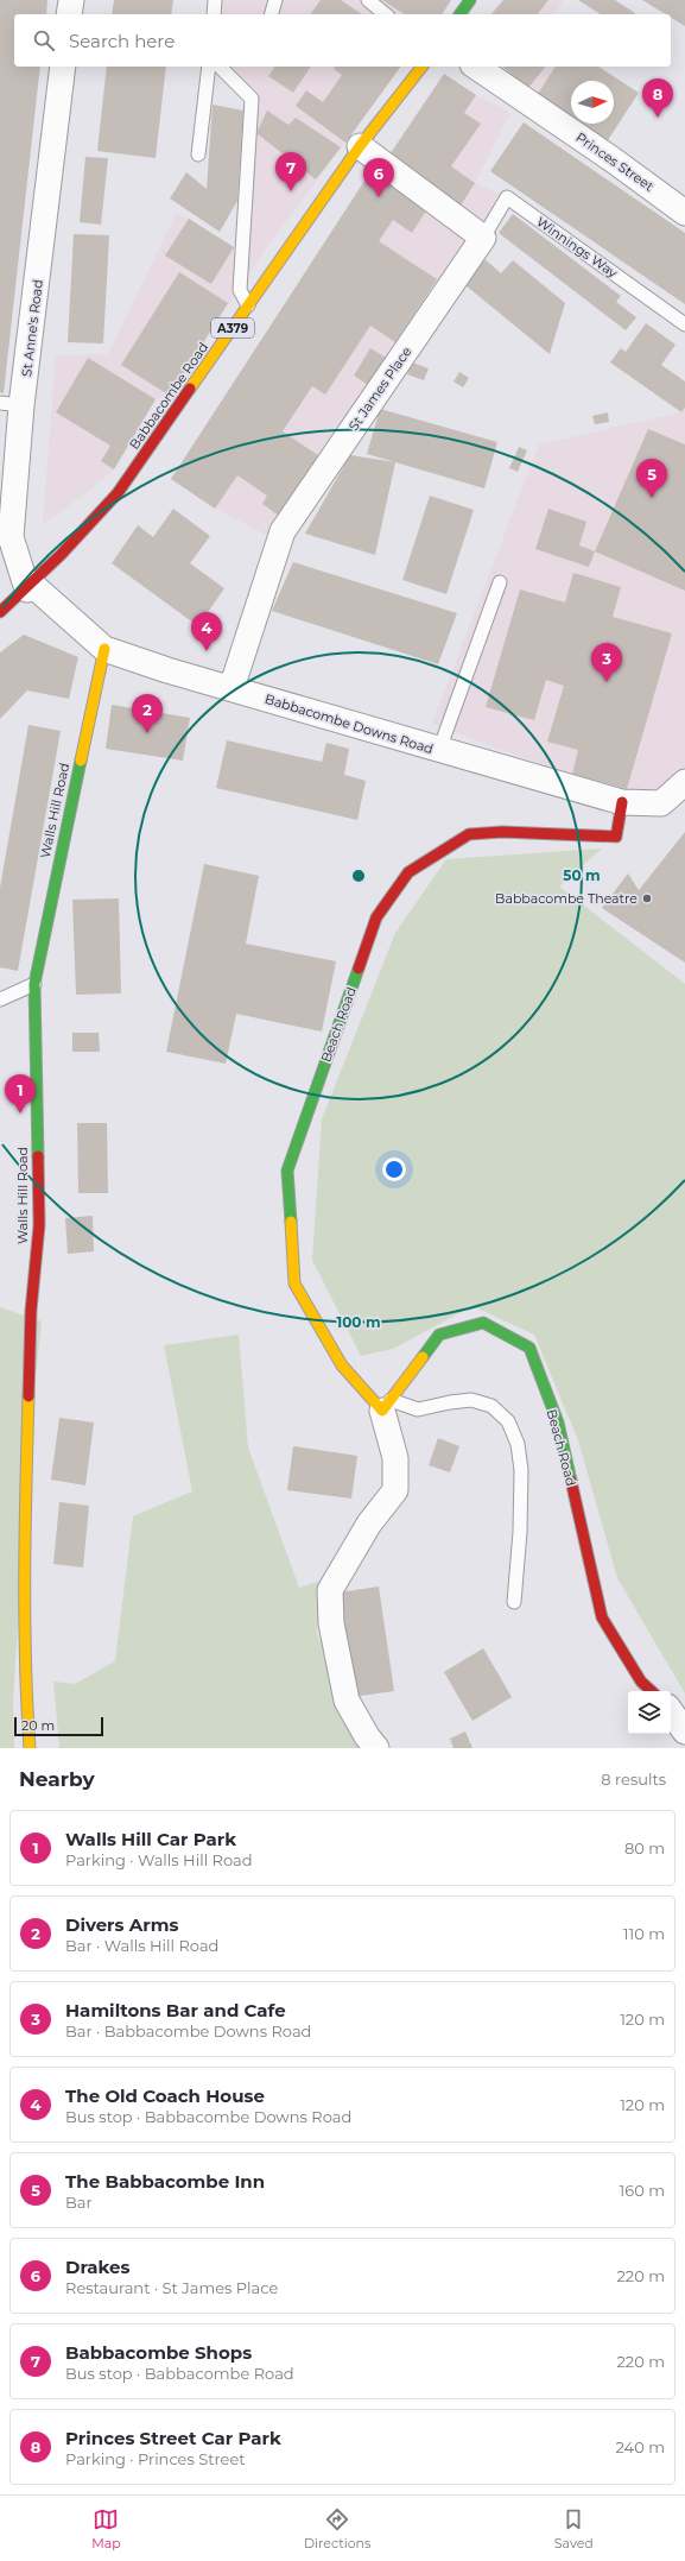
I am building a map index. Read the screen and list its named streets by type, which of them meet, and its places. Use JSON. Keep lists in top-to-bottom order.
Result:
{
  "streets": {
    "street": [
      "Princes Street",
      "St Anne's Road",
      "A379",
      "St James Place",
      "Babbacombe Road",
      "Babbacombe Downs Road",
      "Walls Hill Road",
      "Beach Road"
    ],
    "lane": ["Winnings Way"]
  },
  "crossings": [
    ["Winnings Way", "St James Place"],
    ["St Anne's Road", "Babbacombe Road"],
    ["St Anne's Road", "Babbacombe Downs Road"],
    ["St James Place", "Babbacombe Downs Road"],
    ["Babbacombe Road", "Babbacombe Downs Road"],
    ["Babbacombe Downs Road", "Walls Hill Road"],
    ["Babbacombe Downs Road", "Beach Road"]
  ],
  "places": ["Babbacombe Theatre"],
  "scale_bar": "20 m",
  "north": "right",
  "page": {
    "search": "Search here",
    "pins": [
      "8",
      "7",
      "6",
      "5",
      "4",
      "3",
      "2",
      "1"
    ],
    "scale": "20 m",
    "heading": ["Nearby", "8 results"],
    "list": [
      {
        "mark": "1",
        "name": "Walls Hill Car Park",
        "note": "Parking · Walls Hill Road",
        "value": "80 m"
      },
      {
        "mark": "2",
        "name": "Divers Arms",
        "note": "Bar · Walls Hill Road",
        "value": "110 m"
      },
      {
        "mark": "3",
        "name": "Hamiltons Bar and Cafe",
        "note": "Bar · Babbacombe Downs Road",
        "value": "120 m"
      },
      {
        "mark": "4",
        "name": "The Old Coach House",
        "note": "Bus stop · Babbacombe Downs Road",
        "value": "120 m"
      },
      {
        "mark": "5",
        "name": "The Babbacombe Inn",
        "note": "Bar",
        "value": "160 m"
      },
      {
        "mark": "6",
        "name": "Drakes",
        "note": "Restaurant · St James Place",
        "value": "220 m"
      },
      {
        "mark": "7",
        "name": "Babbacombe Shops",
        "note": "Bus stop · Babbacombe Road",
        "value": "220 m"
      },
      {
        "mark": "8",
        "name": "Princes Street Car Park",
        "note": "Parking · Princes Street",
        "value": "240 m"
      }
    ],
    "nav": ["Map", "Directions", "Saved"]
  },
  "rings": ["50 m", "100 m"]
}
